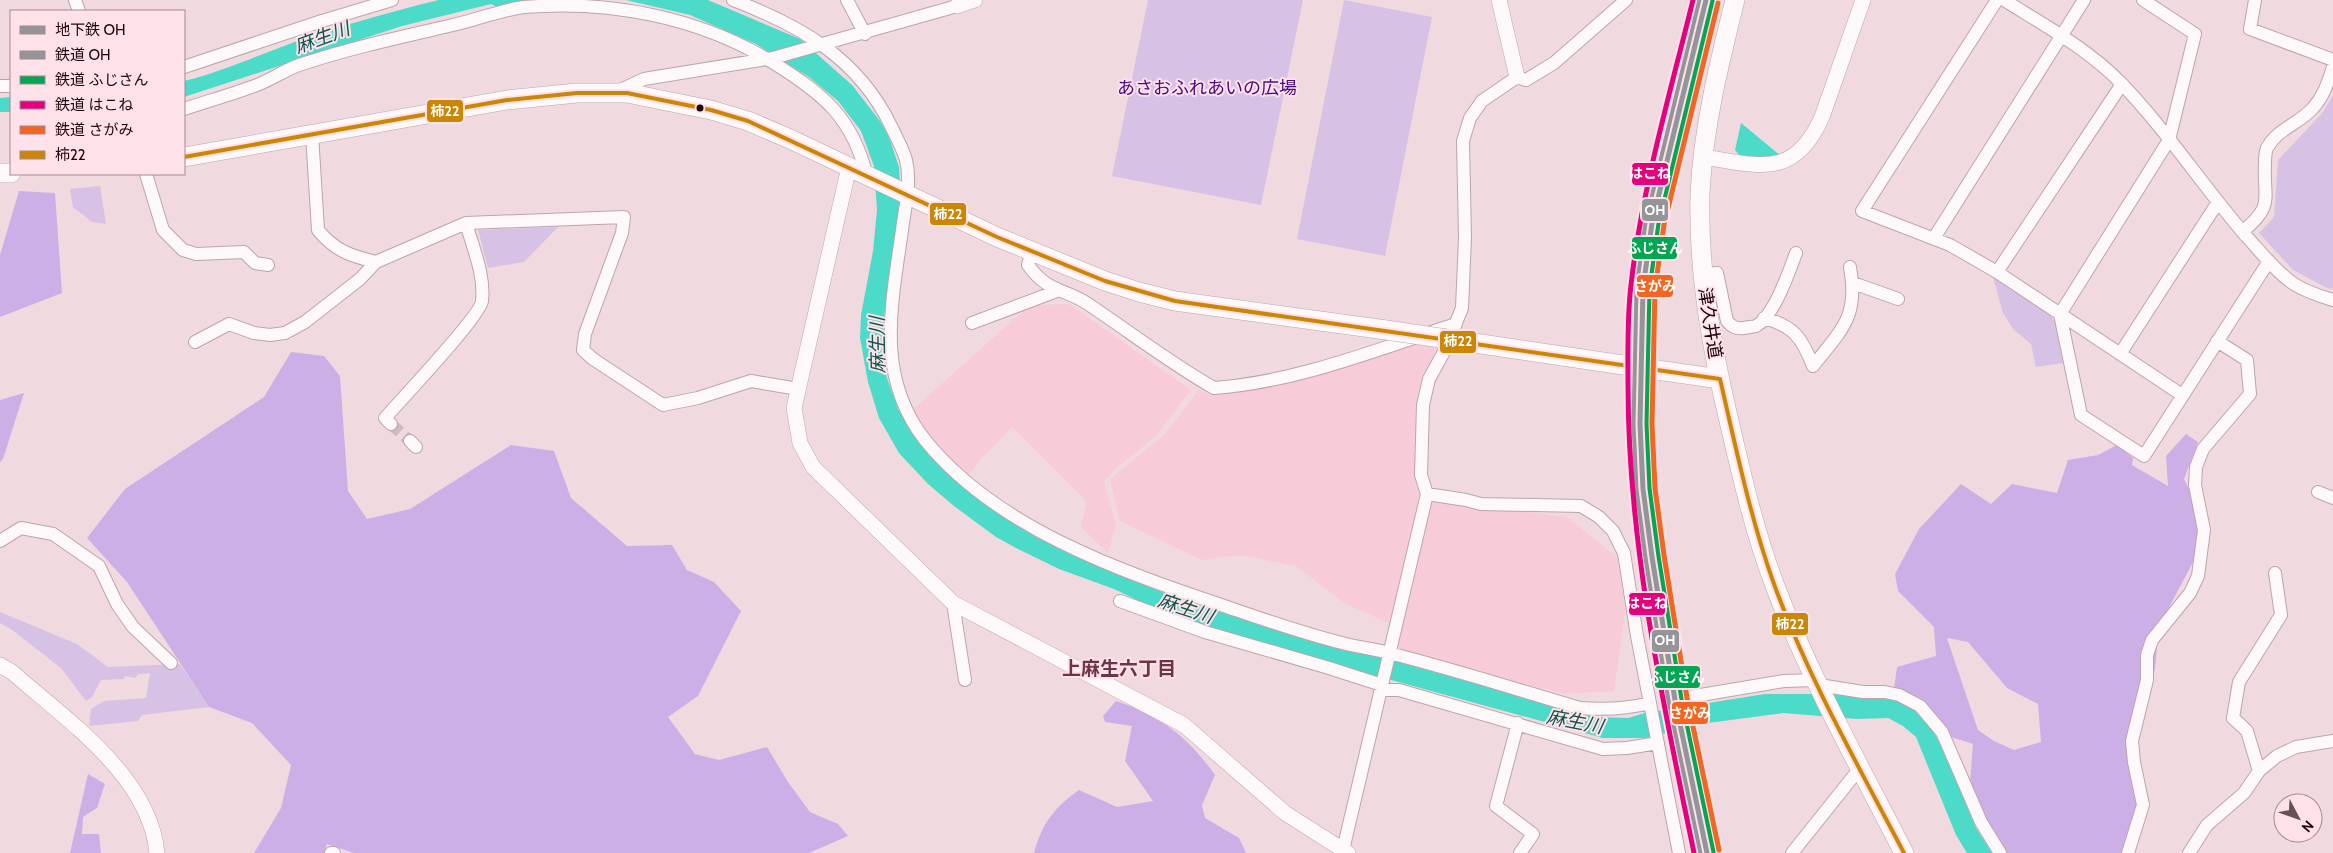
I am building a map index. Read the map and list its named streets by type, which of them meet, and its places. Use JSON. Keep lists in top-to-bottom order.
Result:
{
  "streets": {
    "main road": ["津久井道"]
  },
  "districts": ["上麻生六丁目"],
  "water": ["麻生川"],
  "parks": ["あさおふれあいの広場"],
  "lines": [
    "metro line OH",
    "rail line OH",
    "rail line はこね",
    "rail line ふじさん",
    "rail line さがみ",
    "transit line 柿22"
  ],
  "legend": [
    "地下鉄 OH",
    "鉄道 OH",
    "鉄道 ふじさん",
    "鉄道 はこね",
    "鉄道 さがみ",
    "柿22"
  ],
  "north": "bottom right"
}
